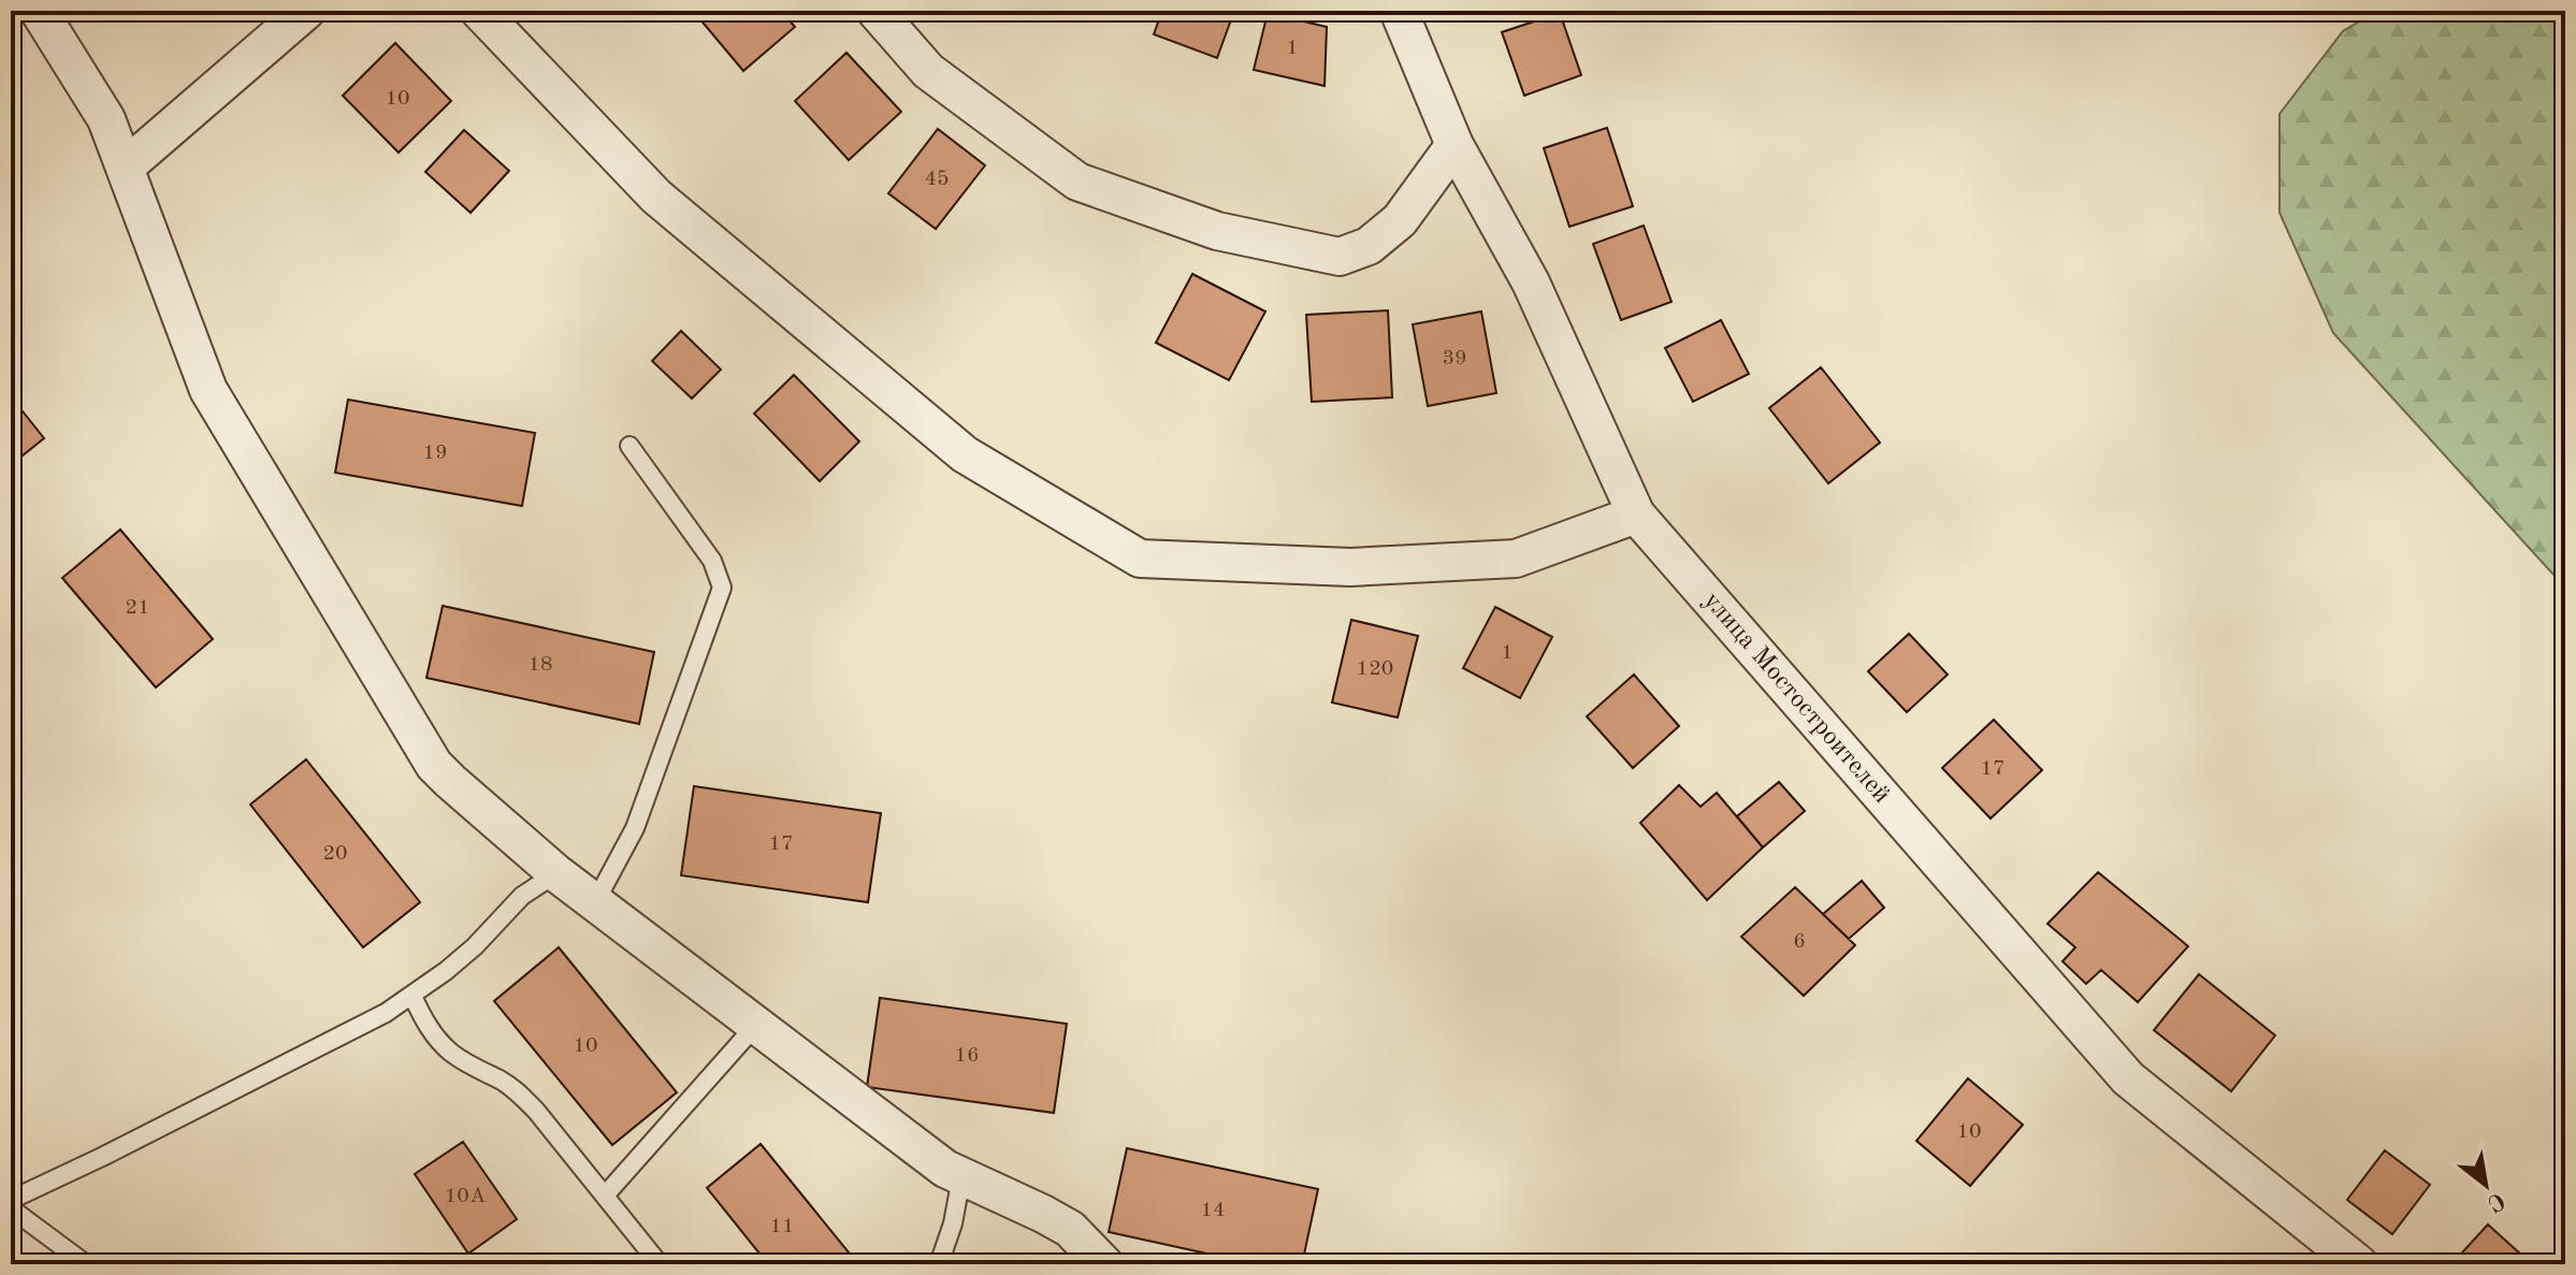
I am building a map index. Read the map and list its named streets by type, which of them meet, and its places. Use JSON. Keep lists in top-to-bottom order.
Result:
{
  "streets": {
    "street": ["улица Мостостроителей"]
  },
  "house_numbers": [
    "1",
    "10",
    "45",
    "39",
    "19",
    "21",
    "1",
    "18",
    "120",
    "17",
    "17",
    "20",
    "6",
    "10",
    "16",
    "10",
    "10А",
    "14",
    "11"
  ],
  "north": "bottom right"
}
